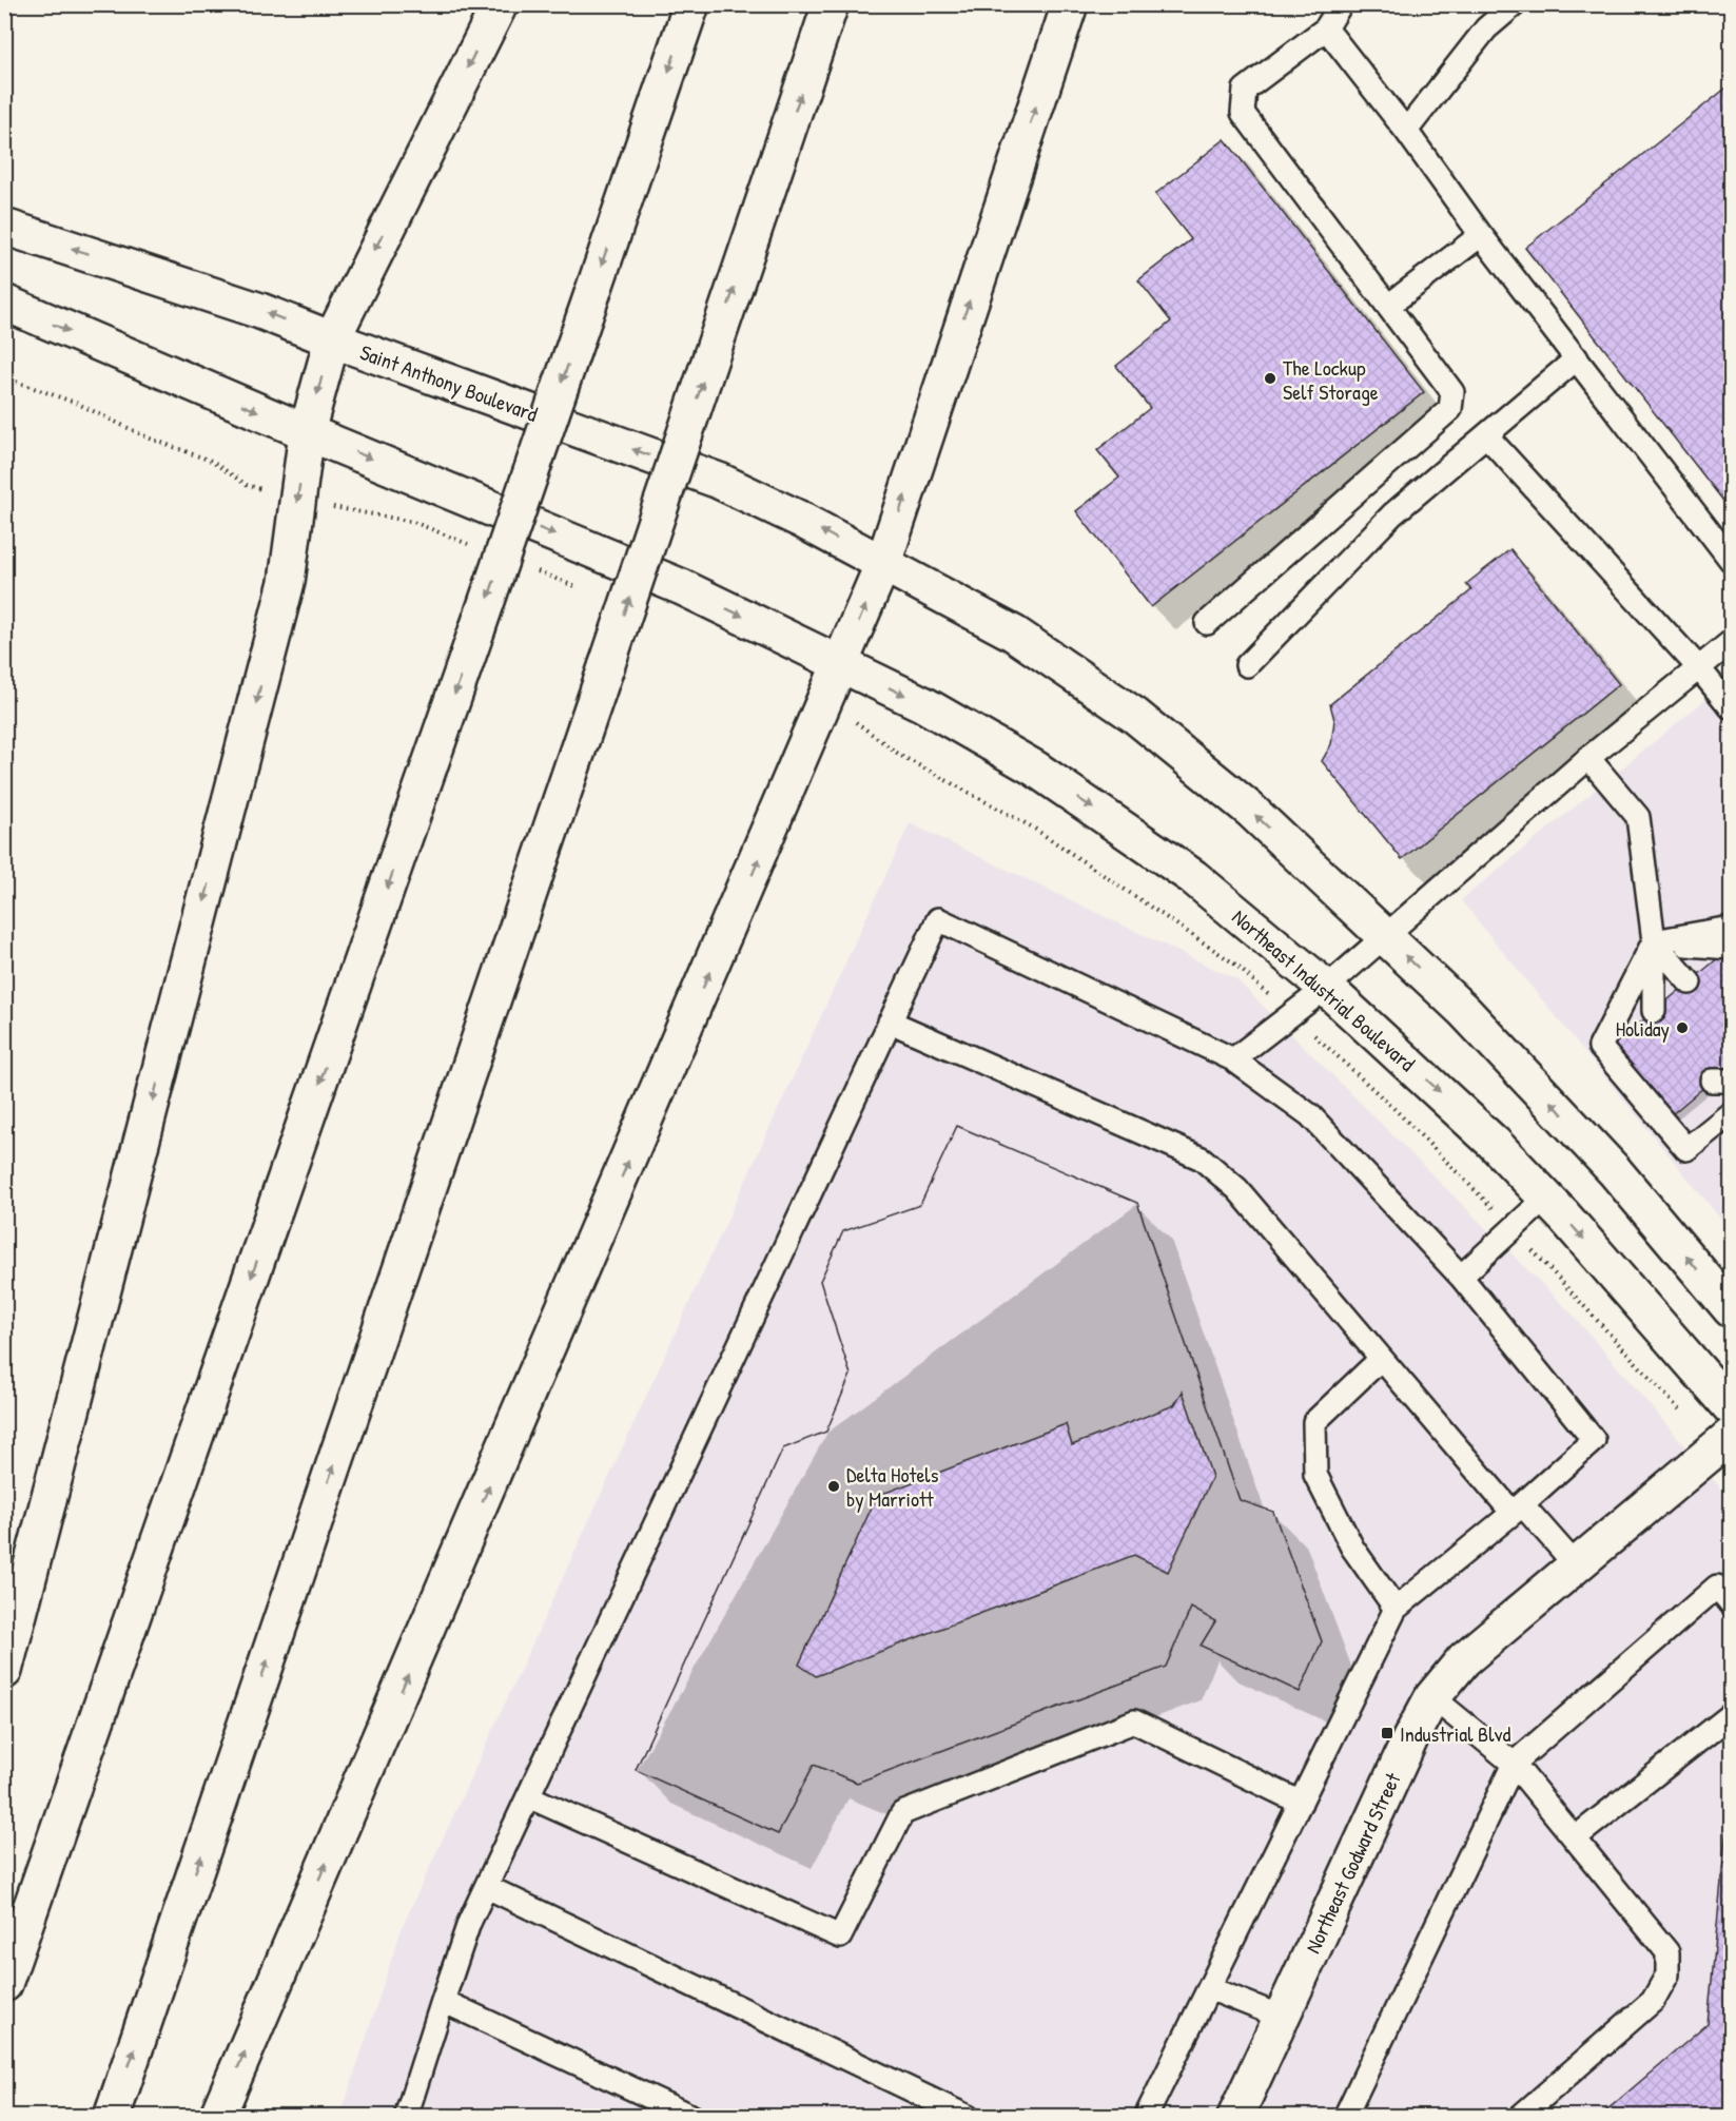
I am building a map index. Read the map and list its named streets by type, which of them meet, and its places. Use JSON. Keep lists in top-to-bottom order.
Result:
{
  "streets": {
    "main road": ["Saint Anthony Boulevard", "Northeast Industrial Boulevard", "Northeast Godward Street"]
  },
  "places": {
    "other": ["The Lockup Self Storage", "Holiday", "Delta Hotels by Marriott"],
    "transit": ["Industrial Blvd"]
  }
}
